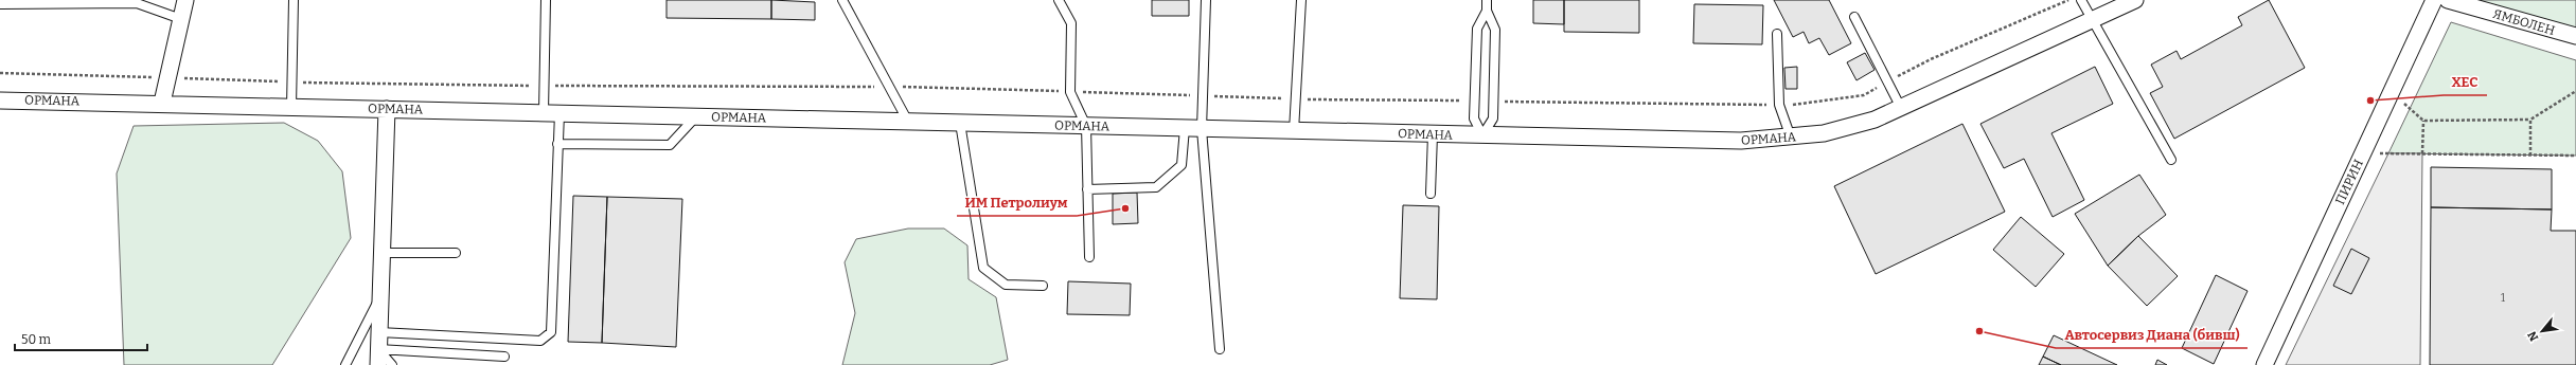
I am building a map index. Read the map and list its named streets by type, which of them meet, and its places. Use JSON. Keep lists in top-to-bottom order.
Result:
{
  "streets": {
    "street": ["ЯМБОЛЕН", "ОРМАНА", "ПИРИН"]
  },
  "places": ["ХЕС", "ИМ Петролиум", "Автосервиз Диана (бивш)"],
  "house_numbers": ["1"],
  "scale_bar": "50 m",
  "north": "bottom left"
}
